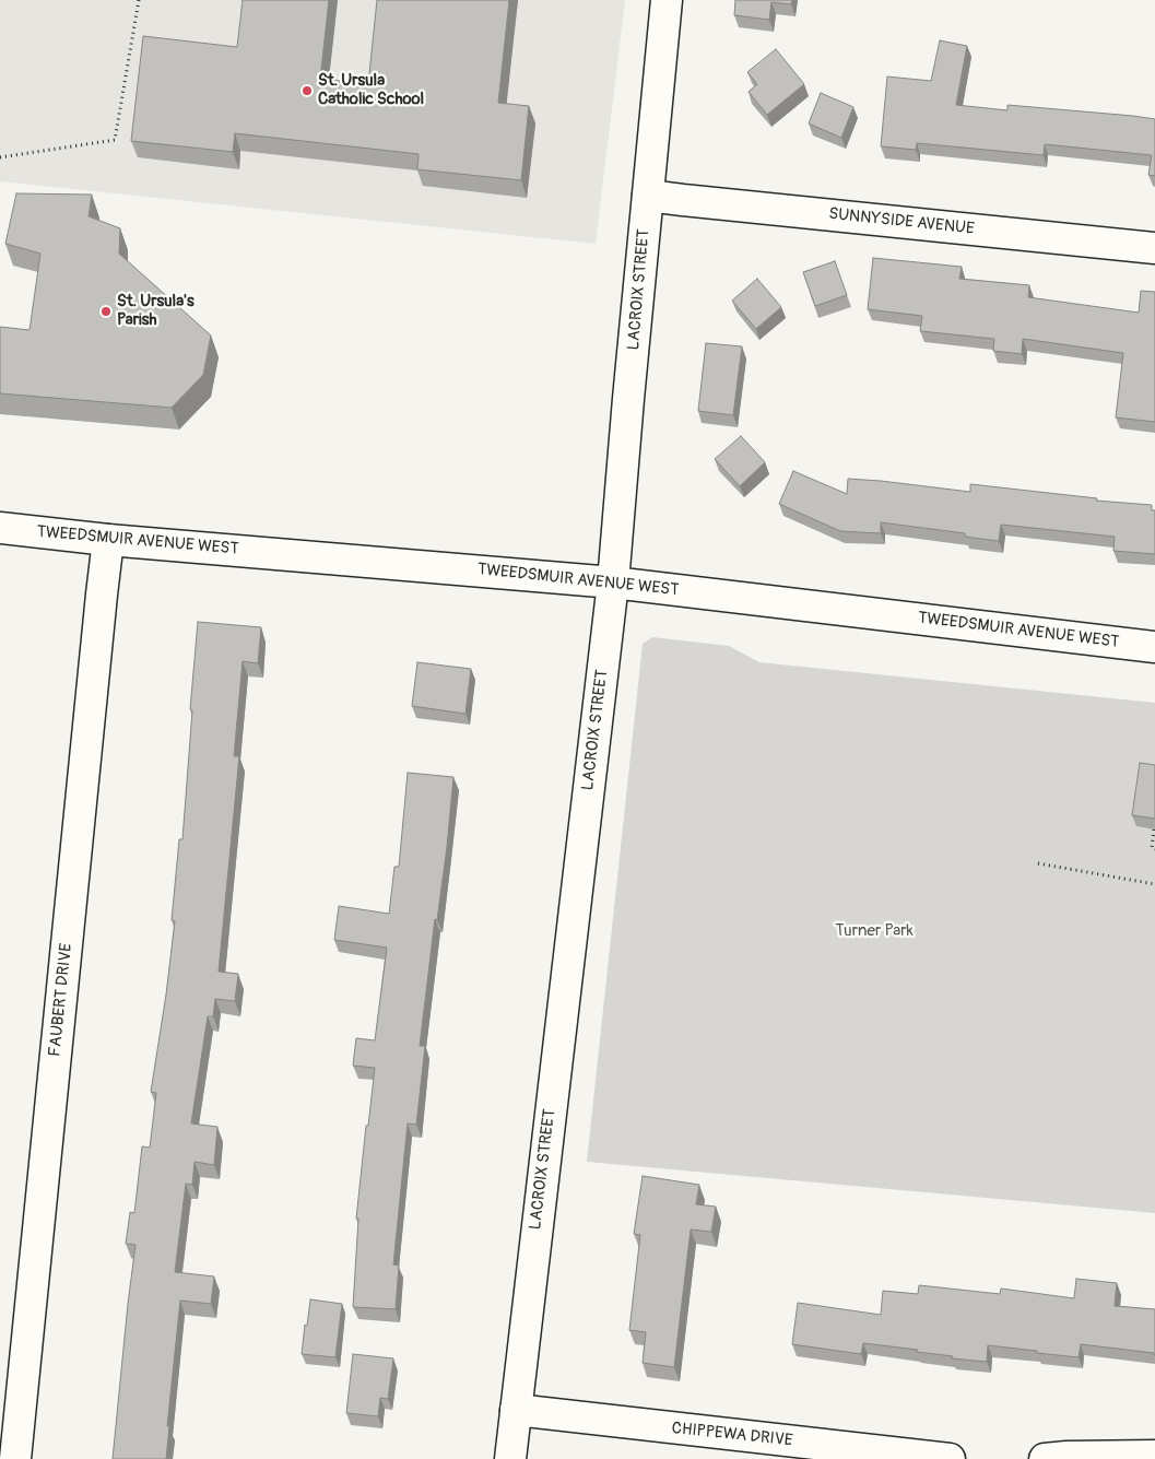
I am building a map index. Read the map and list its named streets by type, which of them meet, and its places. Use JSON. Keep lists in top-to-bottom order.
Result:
{
  "streets": {
    "street": [
      "SUNNYSIDE AVENUE",
      "LACROIX STREET",
      "TWEEDSMUIR AVENUE WEST",
      "FAUBERT DRIVE",
      "CHIPPEWA DRIVE"
    ]
  },
  "crossings": [
    ["SUNNYSIDE AVENUE", "LACROIX STREET"],
    ["LACROIX STREET", "TWEEDSMUIR AVENUE WEST"],
    ["LACROIX STREET", "CHIPPEWA DRIVE"],
    ["TWEEDSMUIR AVENUE WEST", "FAUBERT DRIVE"]
  ],
  "parks": ["Turner Park"],
  "places": ["St. Ursula Catholic School", "St. Ursula's Parish"]
}
